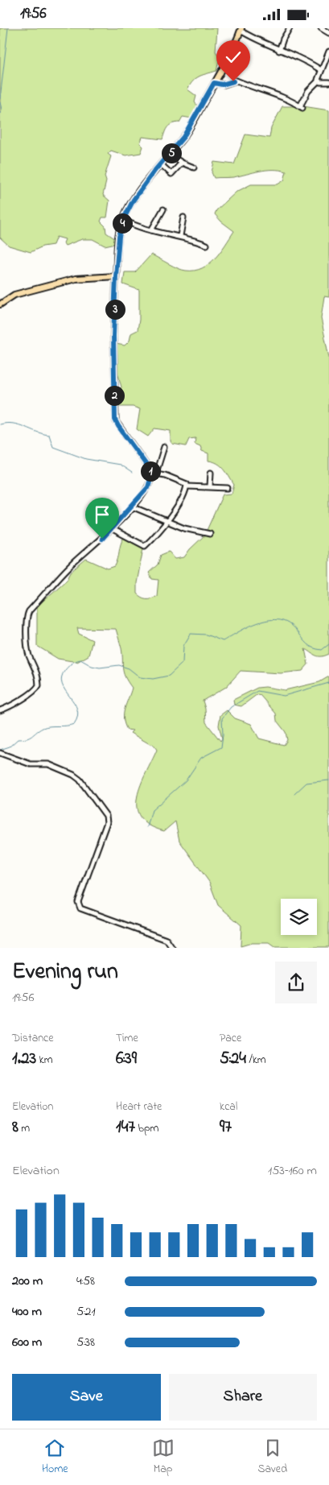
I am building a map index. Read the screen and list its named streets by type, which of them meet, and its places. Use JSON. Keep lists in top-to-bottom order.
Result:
{
  "page": {
    "status": "19:56",
    "pins": [
      "5",
      "4",
      "3",
      "2",
      "1"
    ],
    "heading": ["Evening run", "19:56"],
    "stats": [
      ["Distance", "1.23 km"],
      ["Time", "6:39"],
      ["Pace", "5:24 /km"],
      ["Elevation", "8 m"],
      ["Heart rate", "147 bpm"],
      ["kcal", "97"]
    ],
    "chart": ["Elevation", "153–160 m"],
    "list": [
      {
        "name": "200 m",
        "note": "4:58"
      },
      {
        "name": "400 m",
        "note": "5:21"
      },
      {
        "name": "600 m",
        "note": "5:38"
      }
    ],
    "buttons": ["Save", "Share"],
    "tabs": ["Home", "Map", "Saved"]
  }
}
